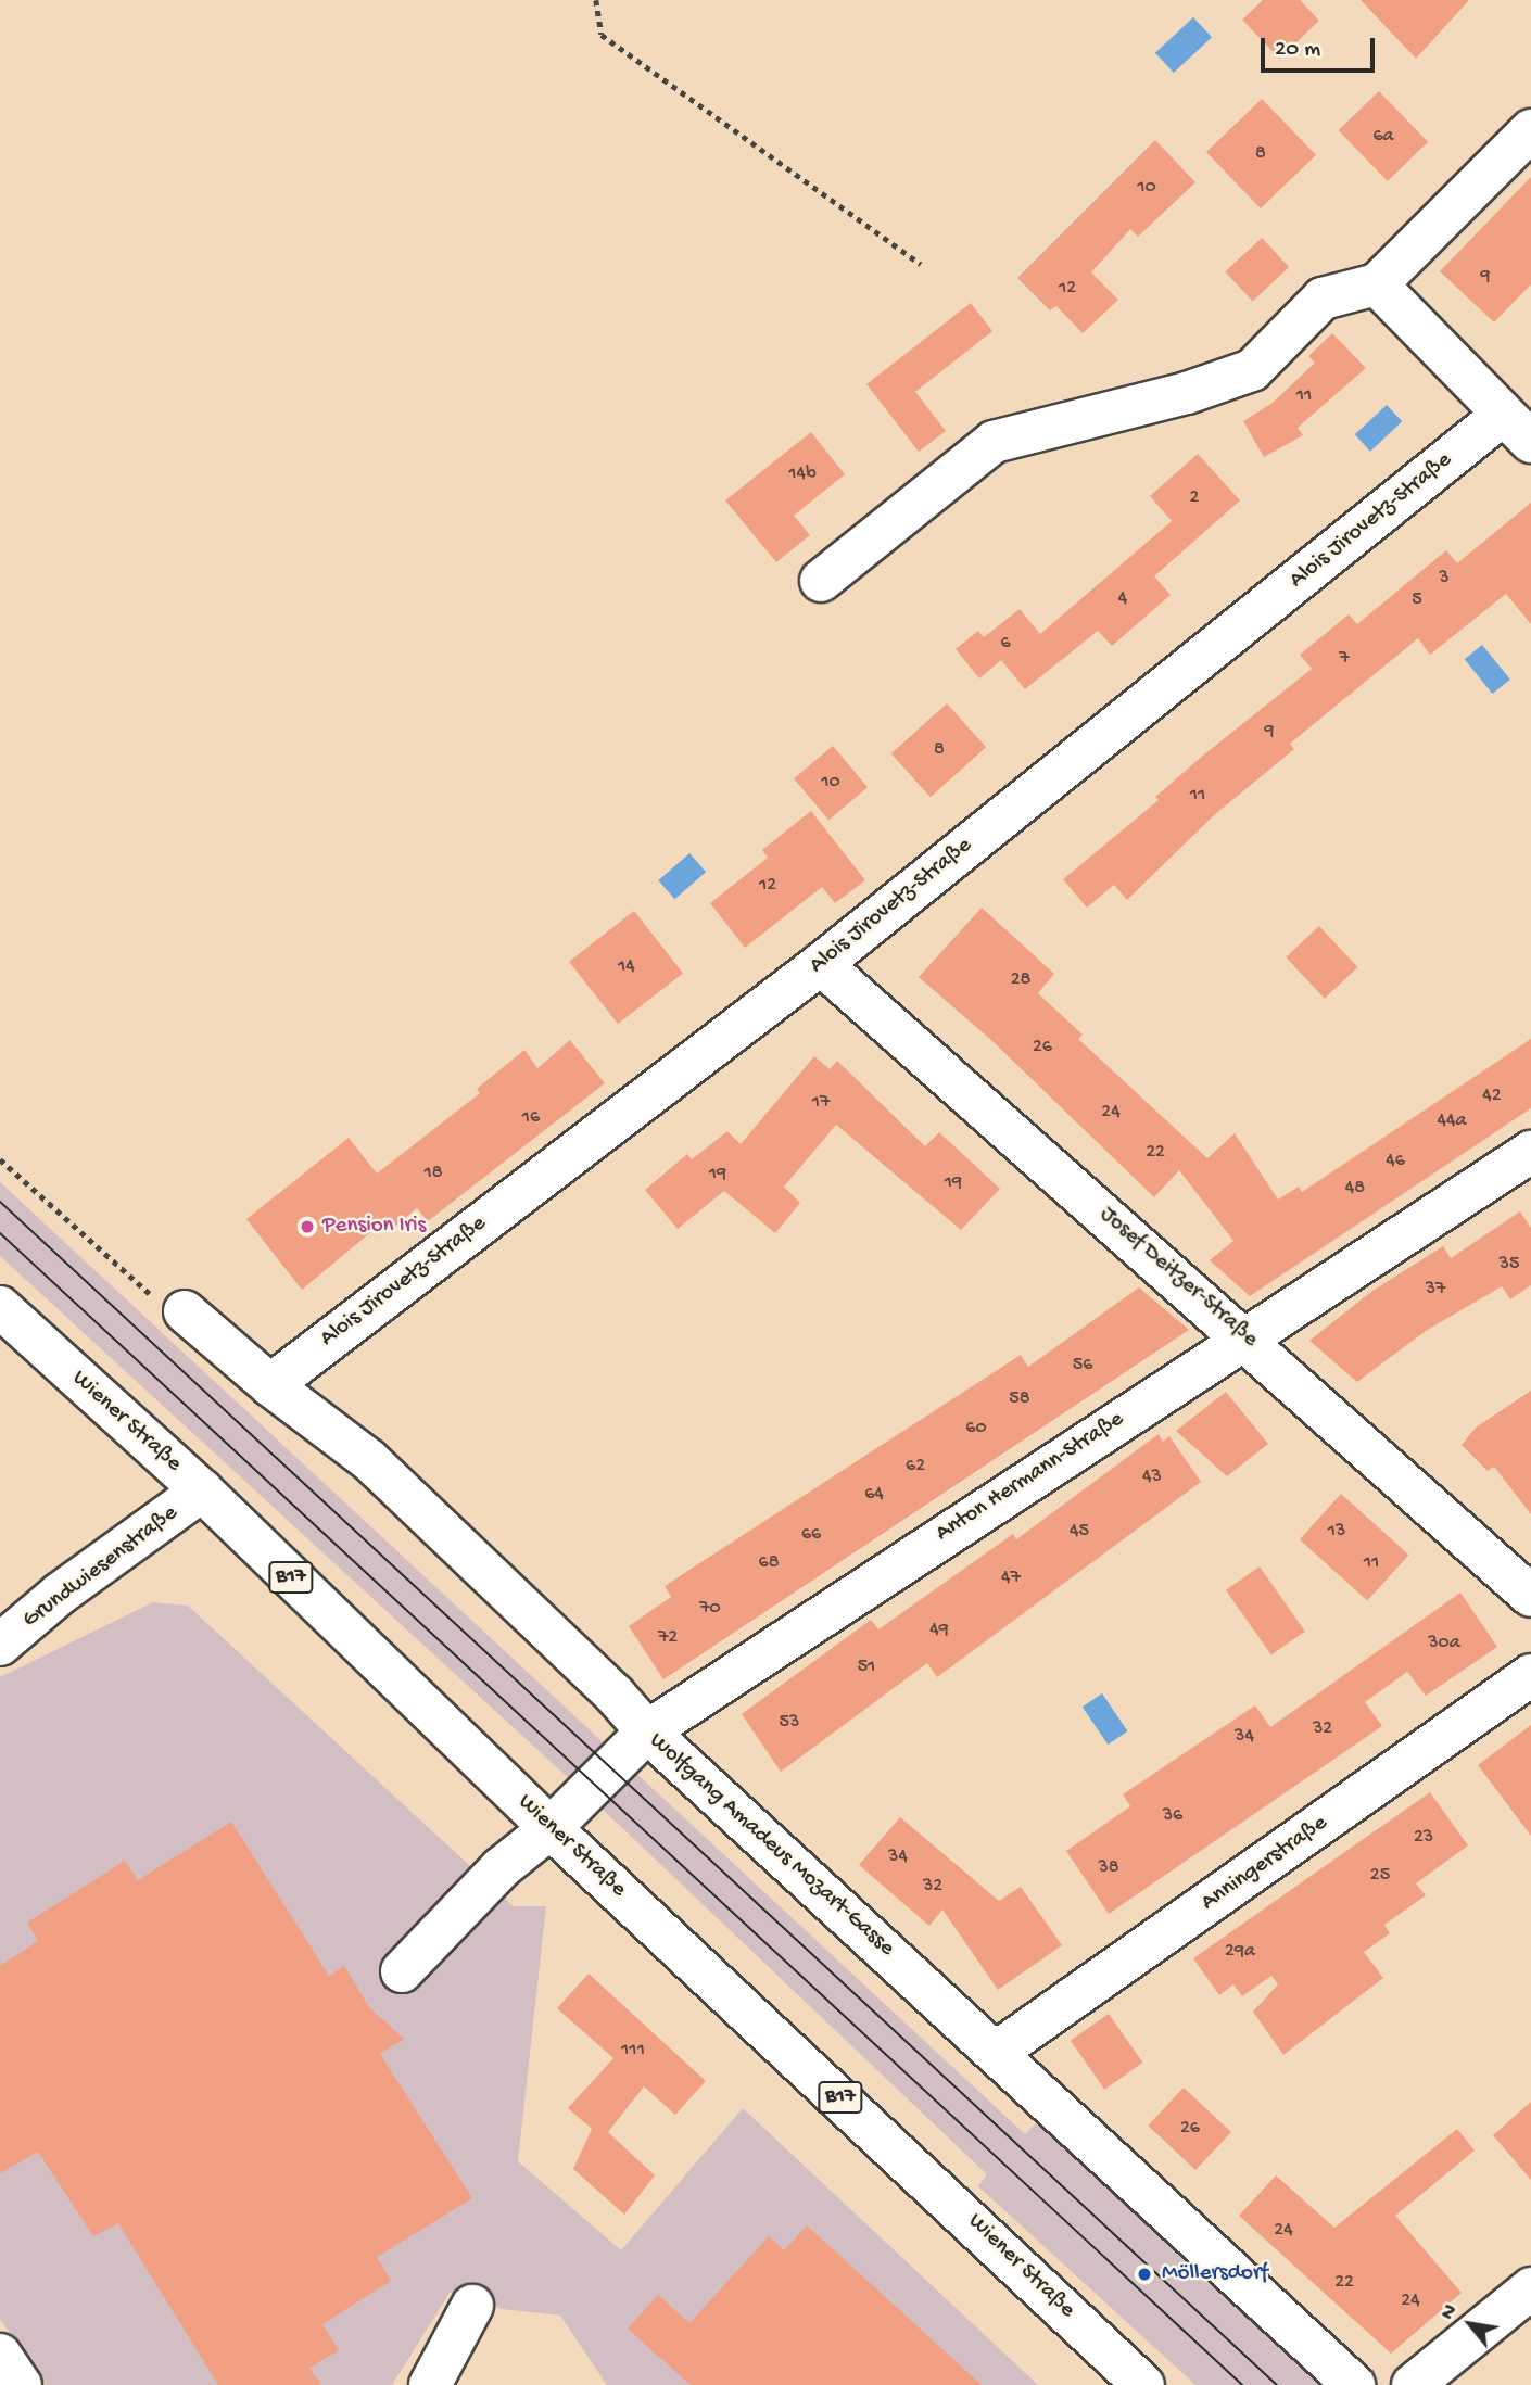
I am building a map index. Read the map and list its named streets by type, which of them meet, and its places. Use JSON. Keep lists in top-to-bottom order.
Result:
{
  "streets": {
    "street": [
      "Alois Jirovetz-Straße",
      "Josef Deitzer-Straße",
      "Wiener Straße",
      "Anton Hermann-Straße",
      "Grundwiesenstraße",
      "B17",
      "Wolfgang Amadeus Mozart-Gasse",
      "Anningerstraße"
    ]
  },
  "crossings": [
    ["Alois Jirovetz-Straße", "Josef Deitzer-Straße"],
    ["Alois Jirovetz-Straße", "Wolfgang Amadeus Mozart-Gasse"],
    ["Josef Deitzer-Straße", "Anton Hermann-Straße"],
    ["Wiener Straße", "Anton Hermann-Straße"],
    ["Wiener Straße", "Grundwiesenstraße"],
    ["Anton Hermann-Straße", "Wolfgang Amadeus Mozart-Gasse"],
    ["Wolfgang Amadeus Mozart-Gasse", "Anningerstraße"]
  ],
  "places": ["Pension Iris", "Möllersdorf"],
  "house_numbers": [
    "6a",
    "8",
    "10",
    "9",
    "12",
    "11",
    "14b",
    "2",
    "3",
    "4",
    "5",
    "6",
    "7",
    "9",
    "8",
    "10",
    "11",
    "12",
    "14",
    "28",
    "26",
    "42",
    "17",
    "24",
    "16",
    "44a",
    "22",
    "46",
    "18",
    "19",
    "19",
    "48",
    "35",
    "37",
    "56",
    "58",
    "60",
    "62",
    "43",
    "64",
    "45",
    "13",
    "66",
    "68",
    "11",
    "47",
    "70",
    "49",
    "72",
    "30a",
    "51",
    "53",
    "32",
    "34",
    "36",
    "23",
    "34",
    "38",
    "25",
    "32",
    "29a",
    "111",
    "26",
    "24",
    "22",
    "24"
  ],
  "scale_bar": "20 m",
  "north": "top left"
}
